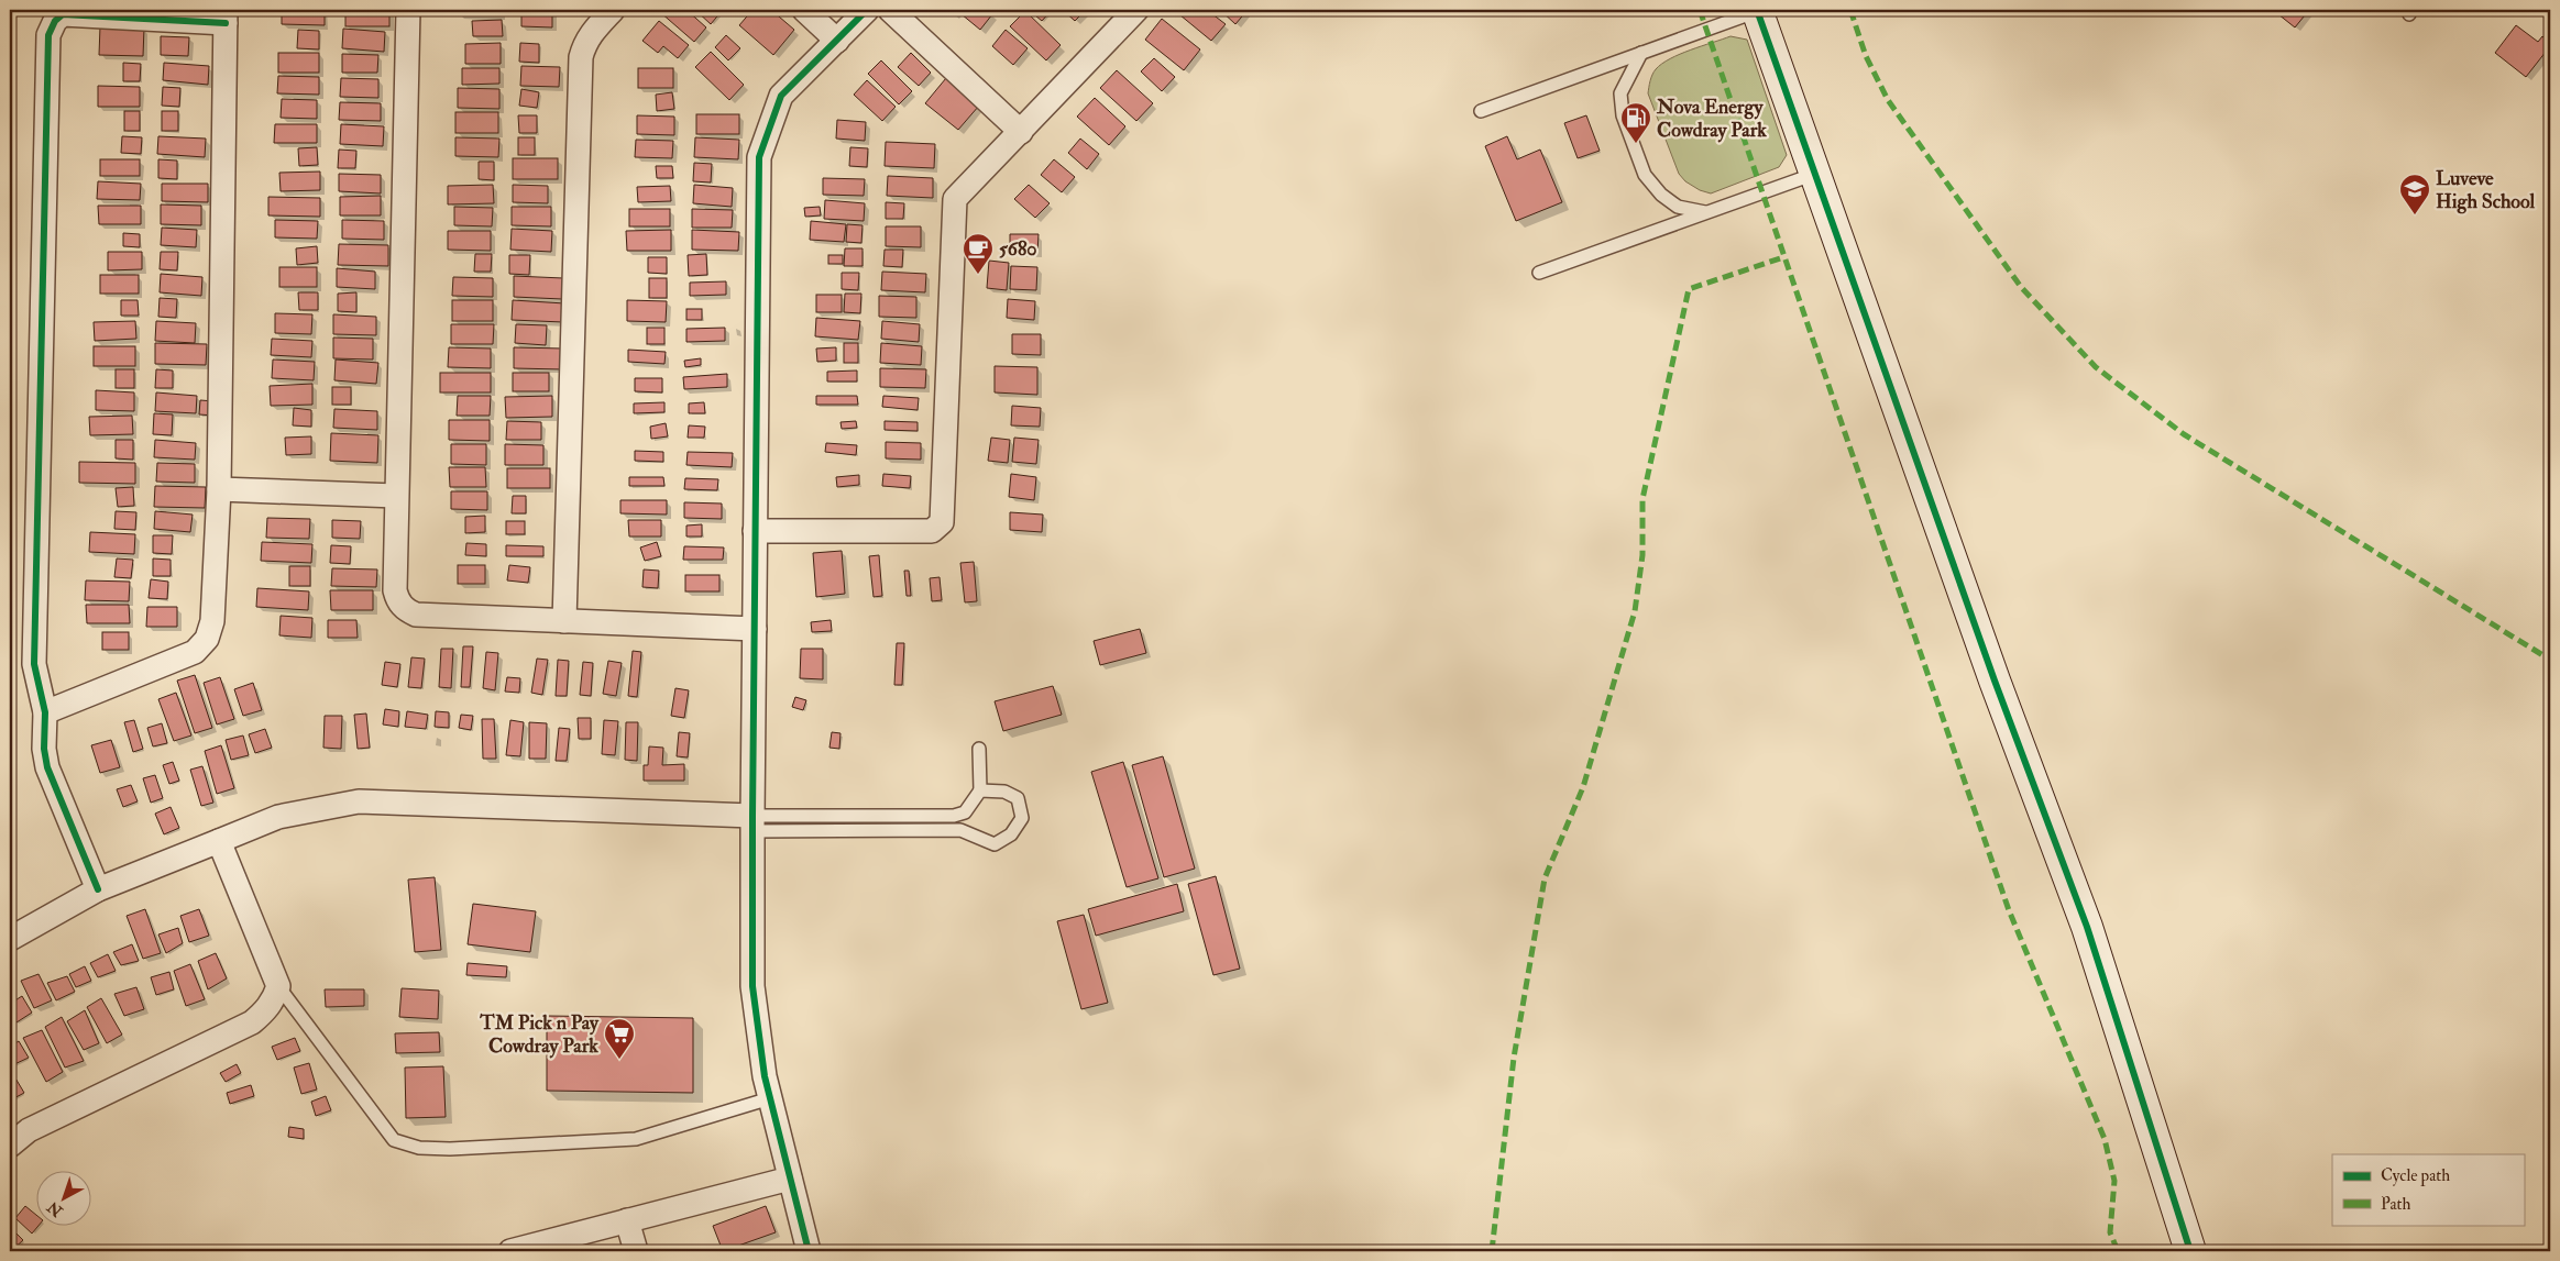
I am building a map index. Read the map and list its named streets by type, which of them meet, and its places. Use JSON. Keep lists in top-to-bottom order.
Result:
{
  "places": {
    "fuel station": ["Nova Energy Cowdray Park"],
    "school or university": ["Luveve High School"],
    "cafe": ["5680"],
    "supermarket": ["TM Pick n Pay Cowdray Park"]
  },
  "legend": ["Cycle path", "Path"],
  "north": "bottom left"
}
